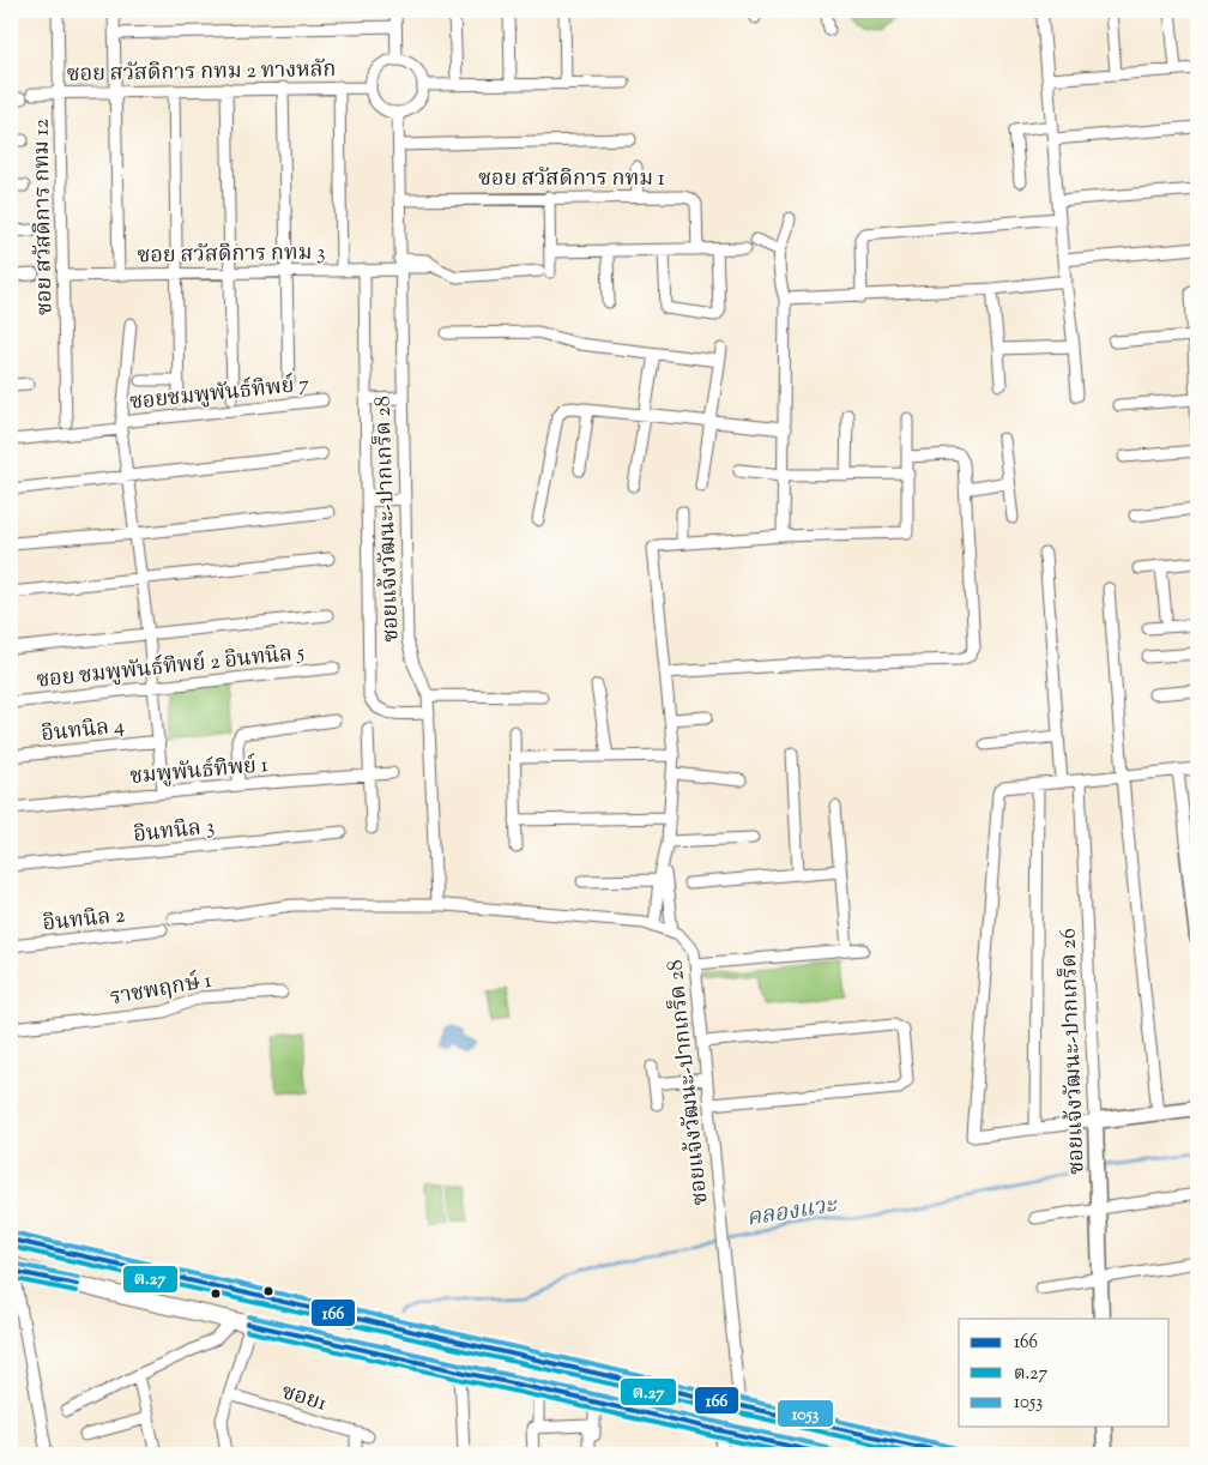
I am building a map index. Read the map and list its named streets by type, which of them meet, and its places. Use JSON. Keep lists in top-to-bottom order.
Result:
{
  "streets": {
    "street": [
      "ซอย สวัสดิการ กทม 2 ทางหลัก",
      "ซอย สวัสดิการ กทม 1",
      "ซอย สวัสดิการ กทม 12",
      "ซอย สวัสดิการ กทม 3",
      "ซอยชมพูพันธ์ทิพย์ 7",
      "ซอยแจ้งวัฒนะ-ปากเกร็ด 28",
      "ซอย ชมพูพันธ์ทิพย์ 2 อินทนิล 5",
      "อินทนิล 4",
      "ชมพูพันธ์ทิพย์ 1",
      "อินทนิล 3",
      "อินทนิล 2",
      "ราชพฤกษ์ 1",
      "ซอยแจ้งวัฒนะ-ปากเกร็ด 26",
      "ซอย1"
    ]
  },
  "crossings": [
    ["ซอย สวัสดิการ กทม 2 ทางหลัก", "ซอย สวัสดิการ กทม 12"],
    ["ซอย สวัสดิการ กทม 2 ทางหลัก", "ซอยแจ้งวัฒนะ-ปากเกร็ด 28"],
    ["ซอย สวัสดิการ กทม 1", "ซอยแจ้งวัฒนะ-ปากเกร็ด 28"],
    ["ซอย สวัสดิการ กทม 12", "ซอย สวัสดิการ กทม 3"],
    ["ซอย สวัสดิการ กทม 3", "ซอยแจ้งวัฒนะ-ปากเกร็ด 28"]
  ],
  "water": ["คลองแวะ"],
  "lines": ["transit line 1053", "transit line 166", "transit line ต.27"],
  "legend": ["166", "ต.27", "1053"]
}
